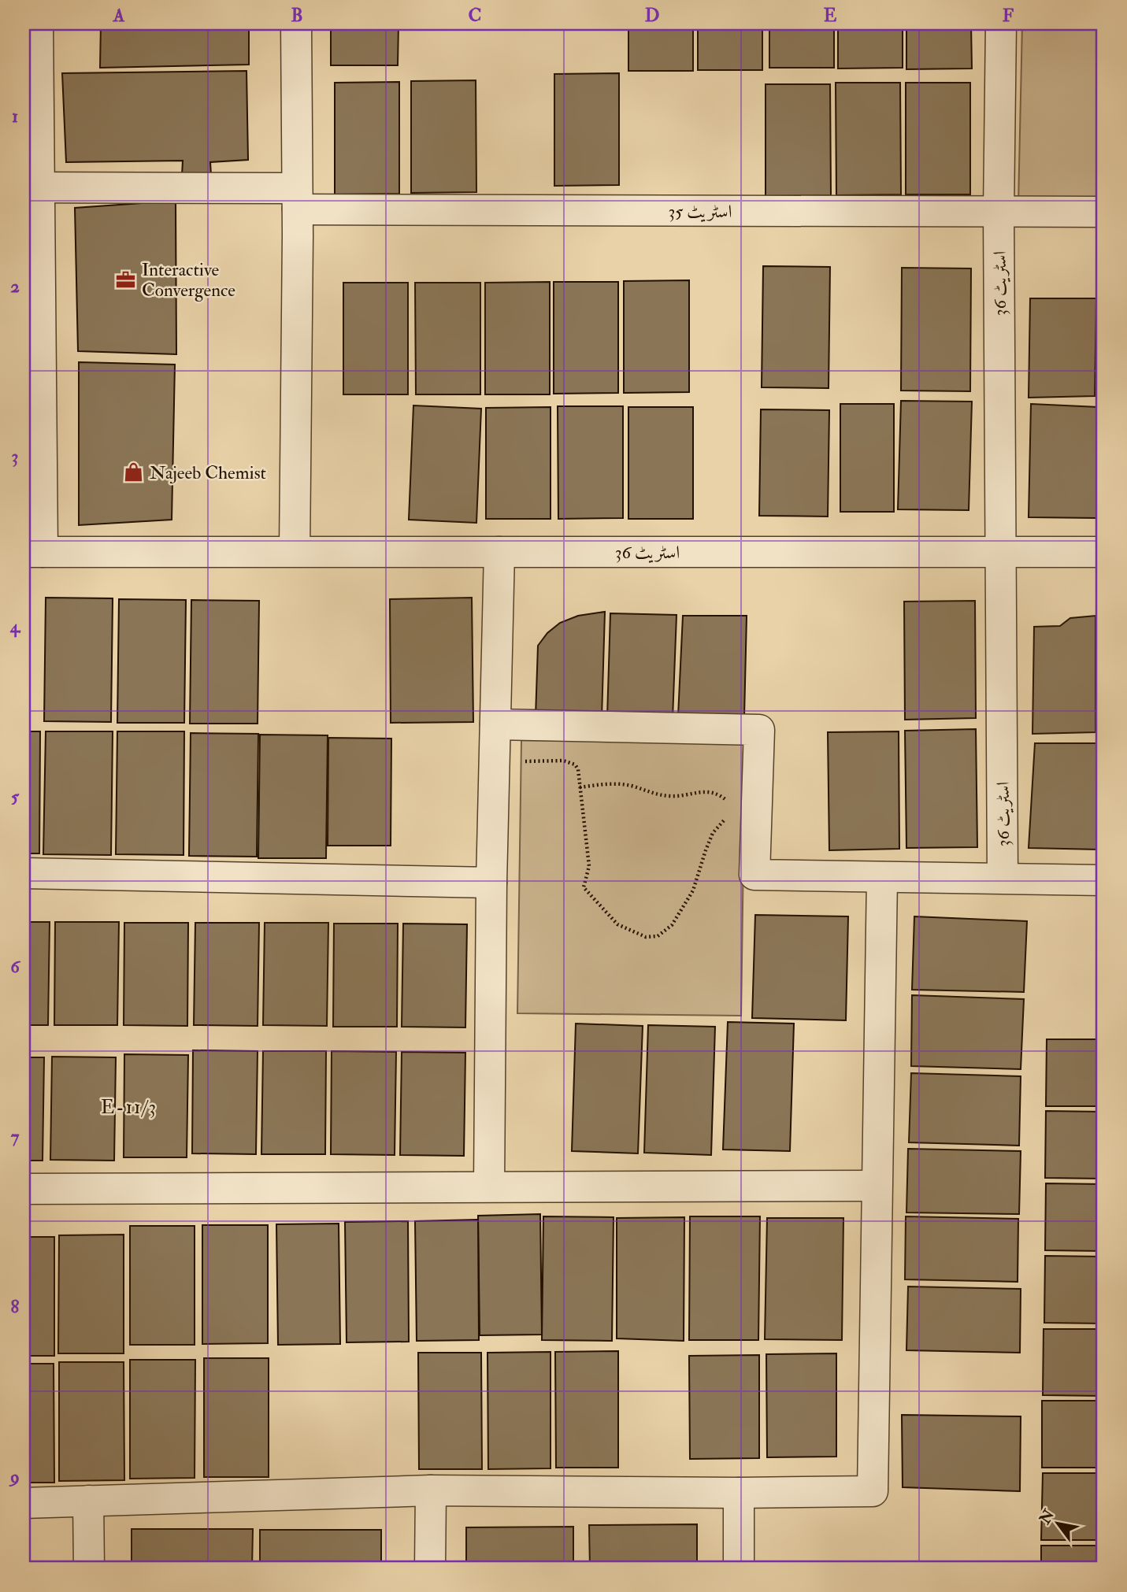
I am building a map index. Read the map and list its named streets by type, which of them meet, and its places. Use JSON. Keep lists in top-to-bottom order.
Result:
{
  "streets": {
    "street": ["اسٹریٹ 35", "اسٹریٹ 36"]
  },
  "crossings": [
    ["اسٹریٹ 35", "اسٹریٹ 36"]
  ],
  "districts": ["E-11/3"],
  "places": {
    "office": ["Interactive Convergence"],
    "shop": ["Najeeb Chemist"]
  },
  "north": "top left",
  "grid": {
    "columns": [
      "A",
      "B",
      "C",
      "D",
      "E",
      "F"
    ],
    "rows": [
      "1",
      "2",
      "3",
      "4",
      "5",
      "6",
      "7",
      "8",
      "9"
    ]
  }
}
